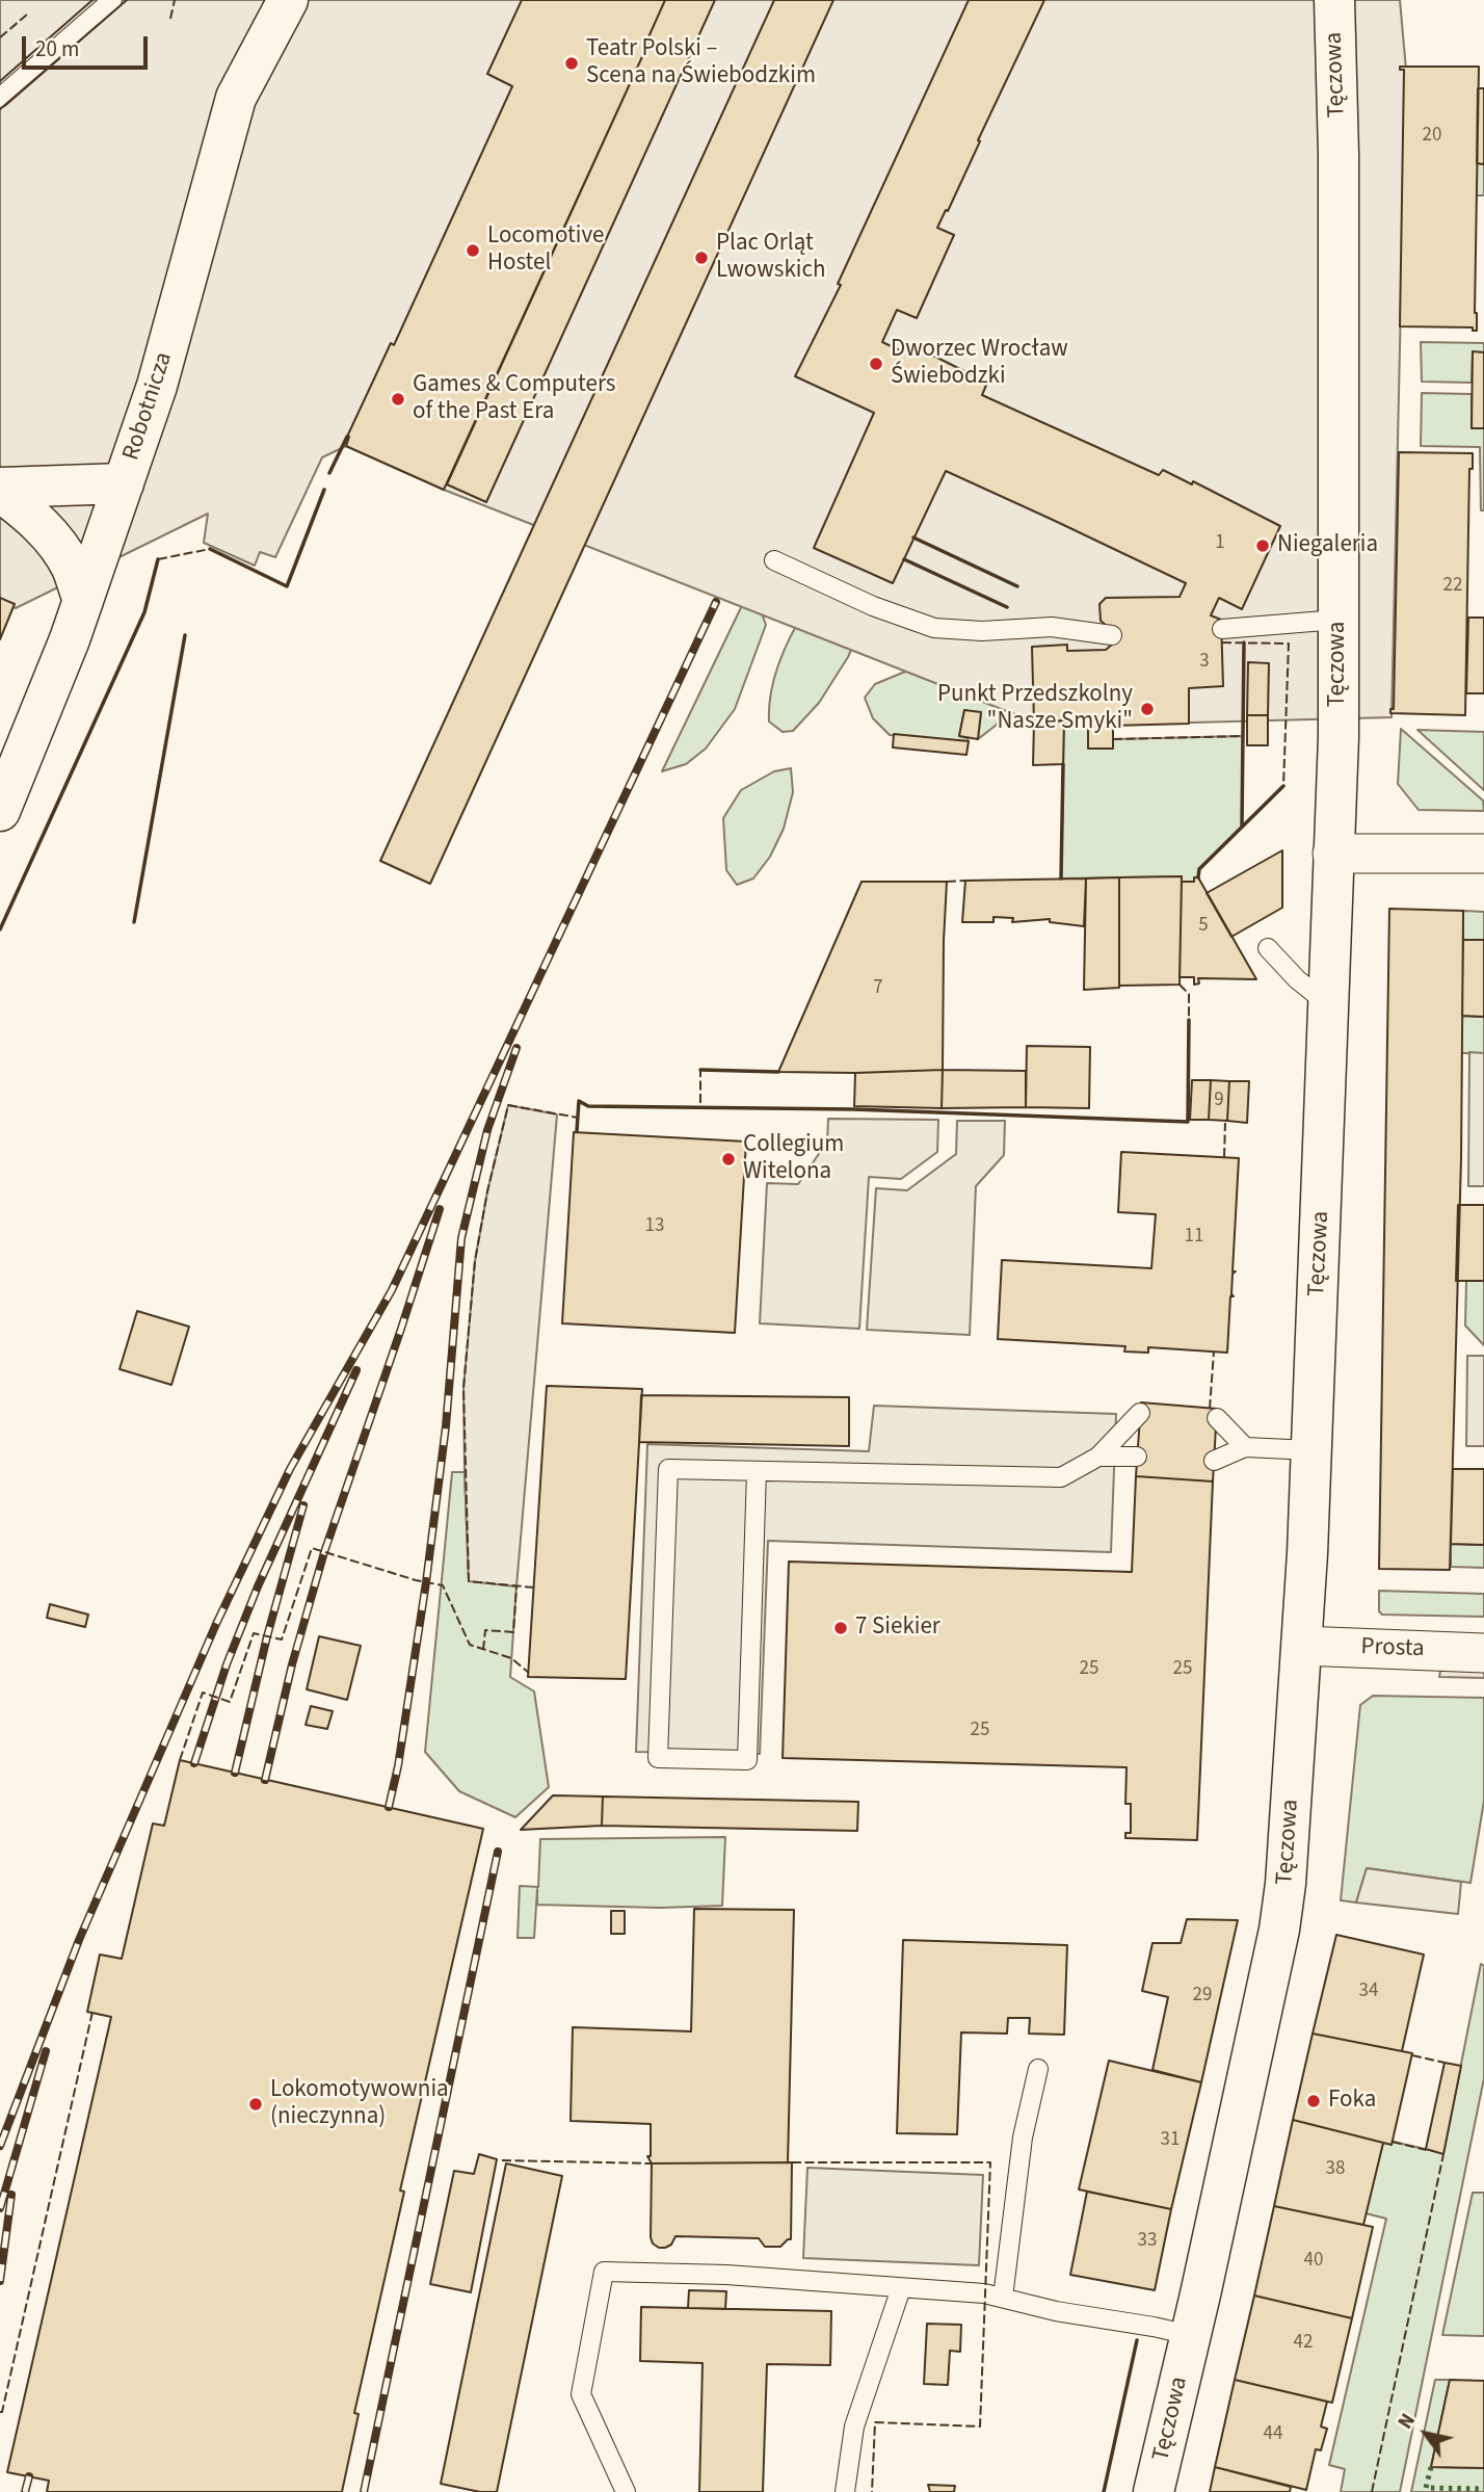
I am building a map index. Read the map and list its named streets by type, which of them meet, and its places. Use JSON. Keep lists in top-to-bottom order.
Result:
{
  "streets": {
    "street": ["Tęczowa", "Robotnicza", "Prosta"]
  },
  "crossings": [
    ["Tęczowa", "Prosta"]
  ],
  "places": [
    "Teatr Polski – Scena na Świebodzkim",
    "Locomotive Hostel",
    "Plac Orląt Lwowskich",
    "Dworzec Wrocław Świebodzki",
    "Games & Computers of the Past Era",
    "Niegaleria",
    "Punkt Przedszkolny \"Nasze Smyki\"",
    "Collegium Witelona",
    "7 Siekier",
    "Foka",
    "Lokomotywownia (nieczynna)"
  ],
  "house_numbers": [
    "20",
    "1",
    "22",
    "3",
    "5",
    "7",
    "9",
    "13",
    "11",
    "25",
    "25",
    "25",
    "34",
    "29",
    "31",
    "38",
    "33",
    "40",
    "42",
    "44"
  ],
  "scale_bar": "20 m",
  "north": "top left"
}
